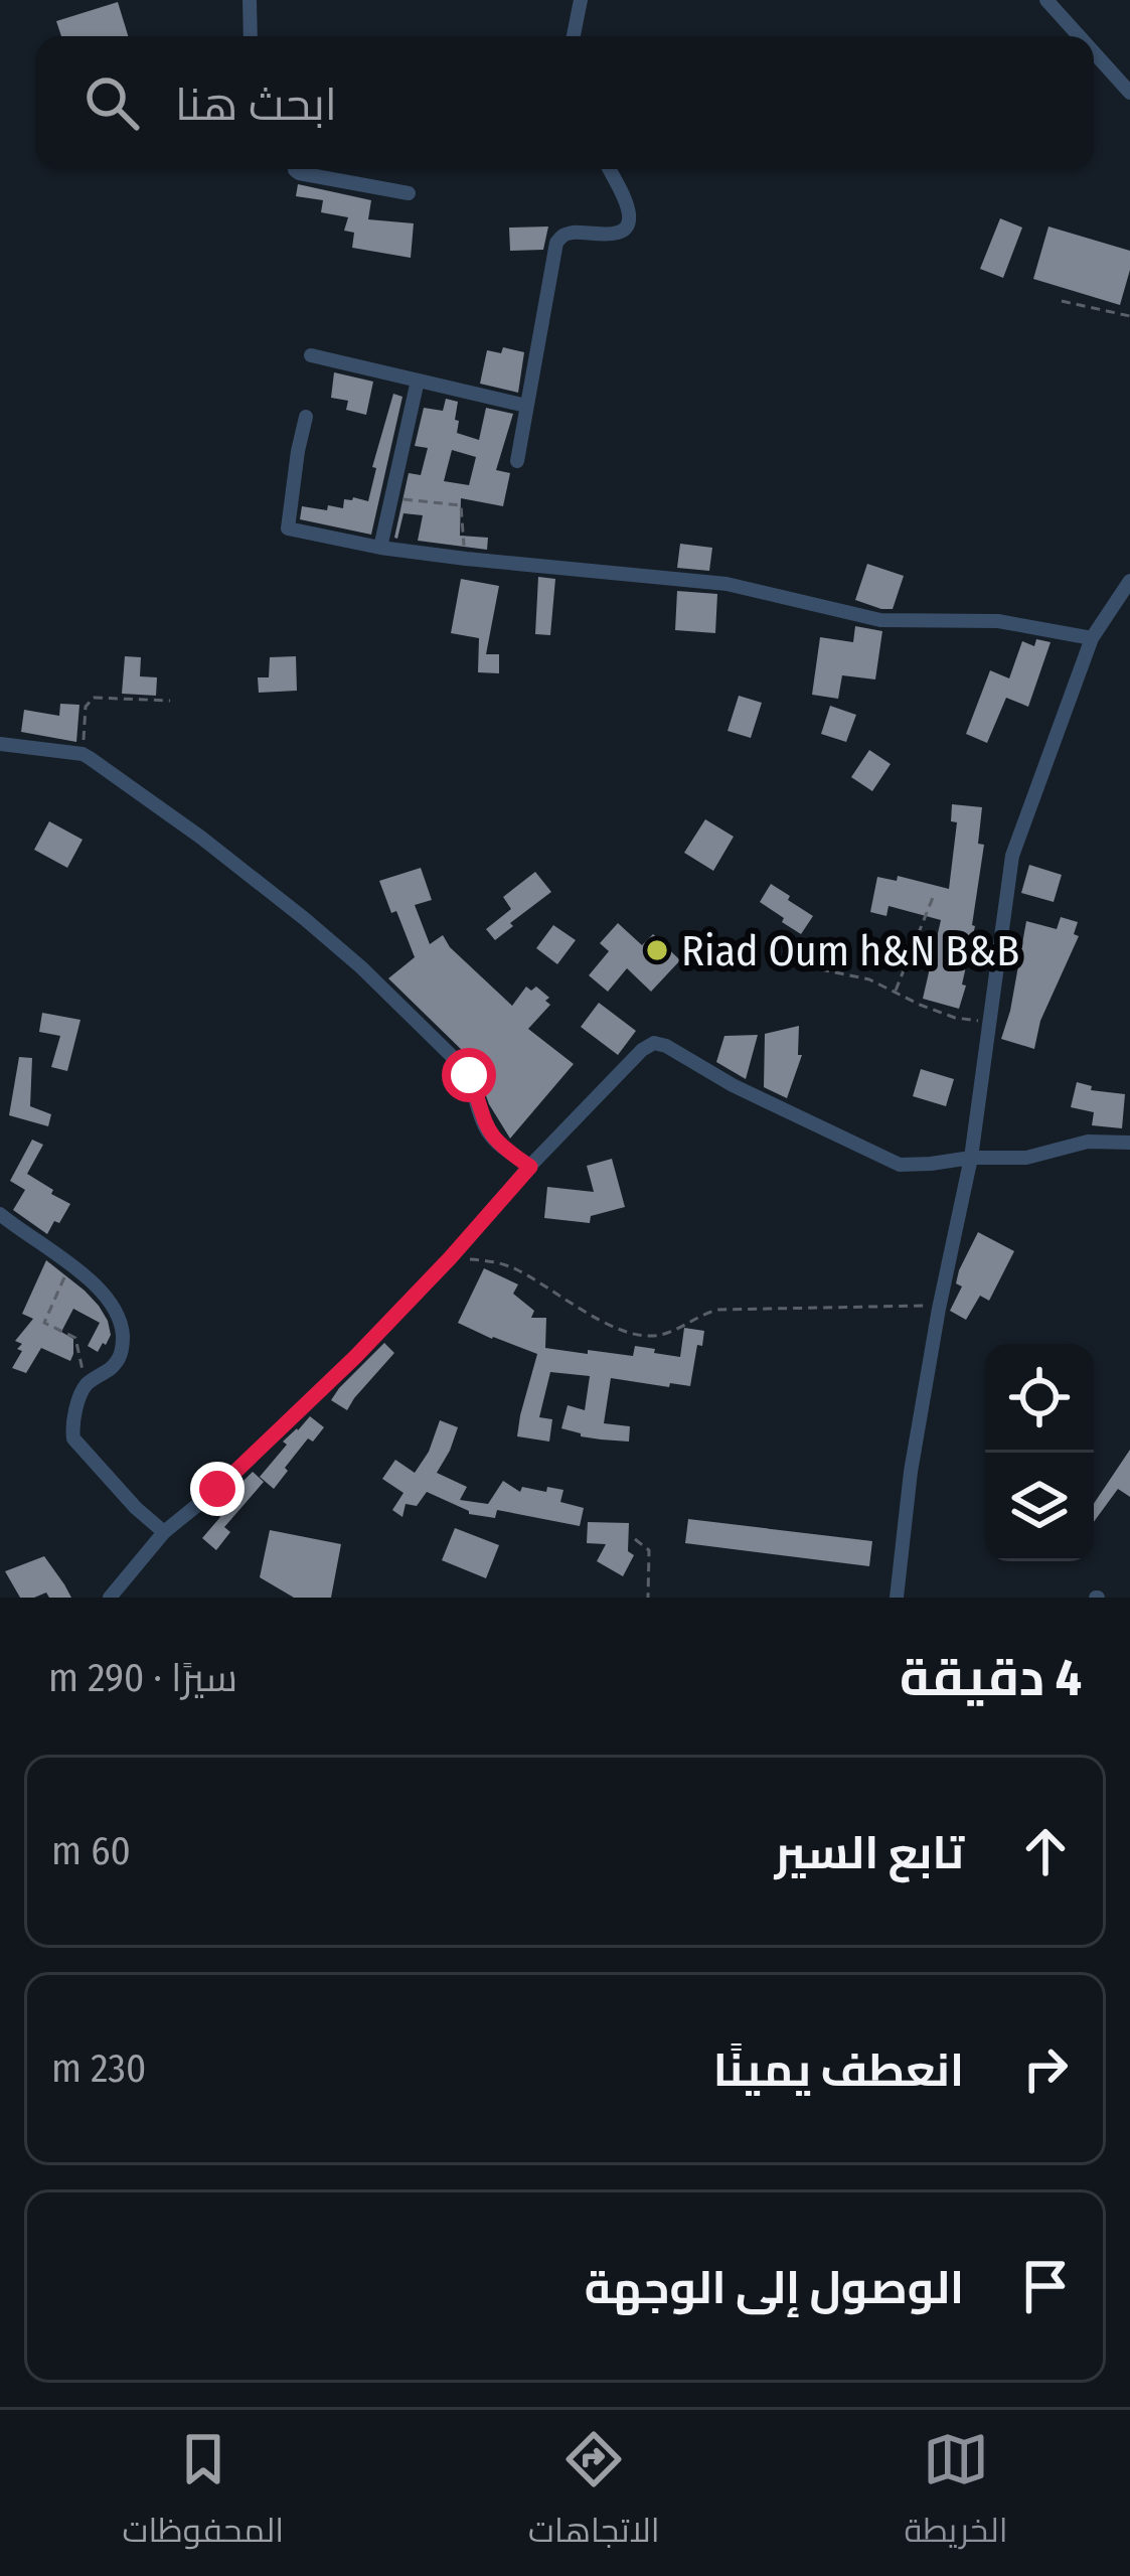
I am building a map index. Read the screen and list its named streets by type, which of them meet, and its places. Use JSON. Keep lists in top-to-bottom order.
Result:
{
  "places": ["Riad Oum h&N B&B"],
  "page": {
    "search": "ابحث هنا",
    "heading": ["4 دقيقة", "سيرًا · 290 m"],
    "list": [
      ["تابع السير", "60 m"],
      ["انعطف يمينًا", "230 m"],
      "الوصول إلى الوجهة"
    ],
    "nav": ["الخريطة", "الاتجاهات", "المحفوظات"]
  }
}
